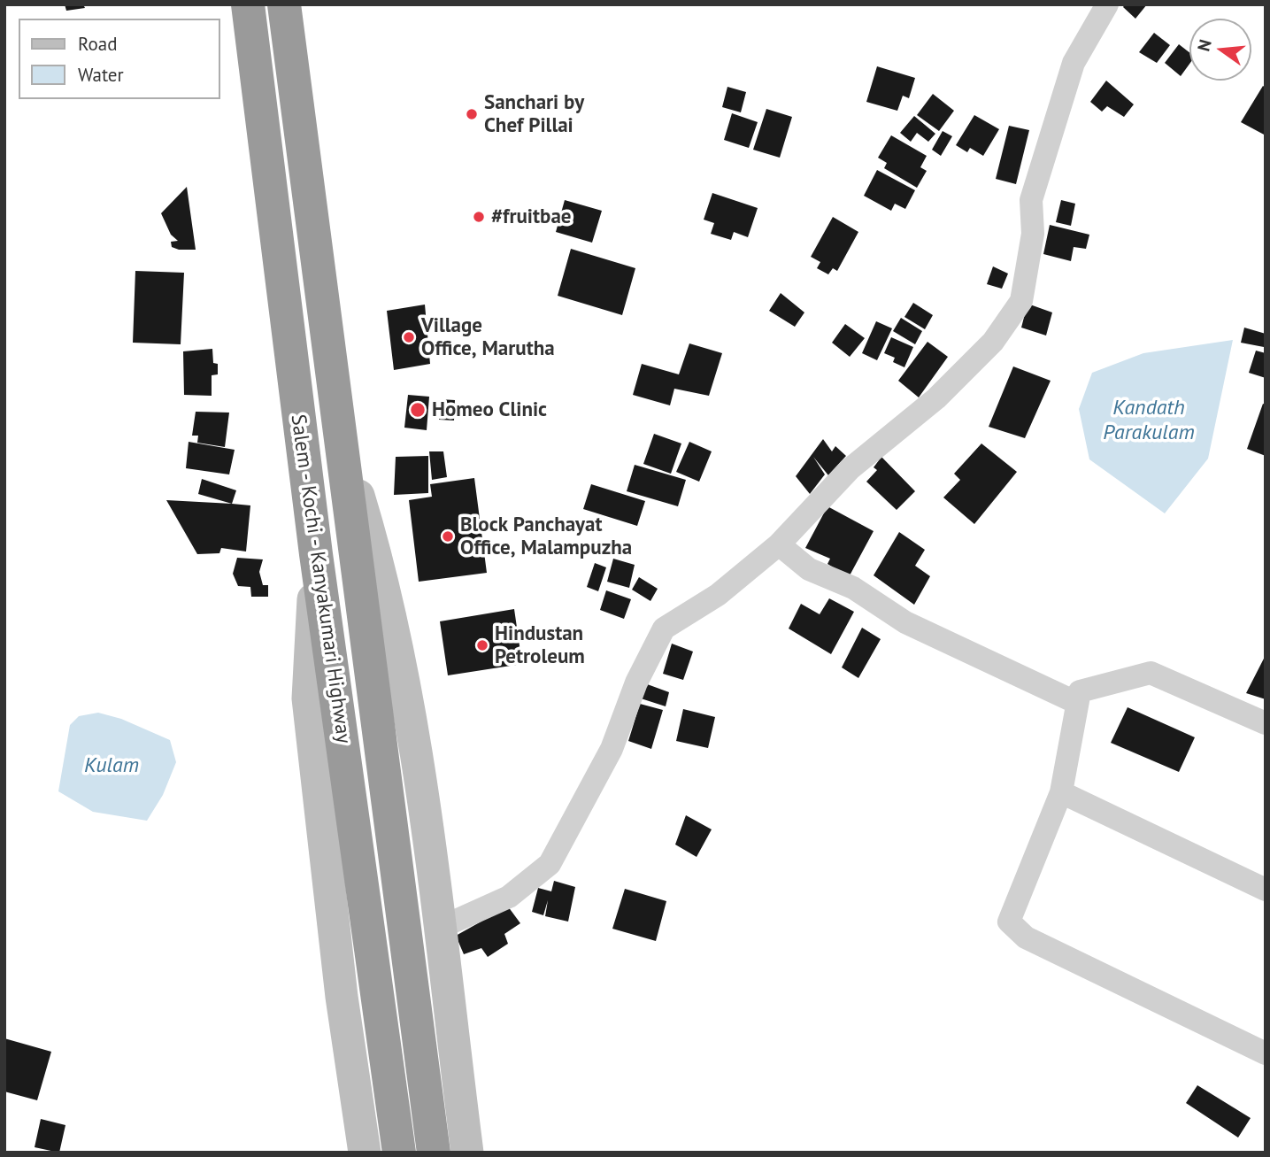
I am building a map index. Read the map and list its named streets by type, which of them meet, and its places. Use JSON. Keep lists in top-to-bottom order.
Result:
{
  "streets": {
    "highway": ["Salem - Kochi - Kanyakumari Highway"]
  },
  "water": ["Kandath Parakulam", "Kulam"],
  "places": [
    "Sanchari by Chef Pillai",
    "#fruitbae",
    "Village Office, Marutha",
    "Homeo Clinic",
    "Block Panchayat Office, Malampuzha",
    "Hindustan Petroleum"
  ],
  "legend": ["Road", "Water"],
  "north": "left"
}
